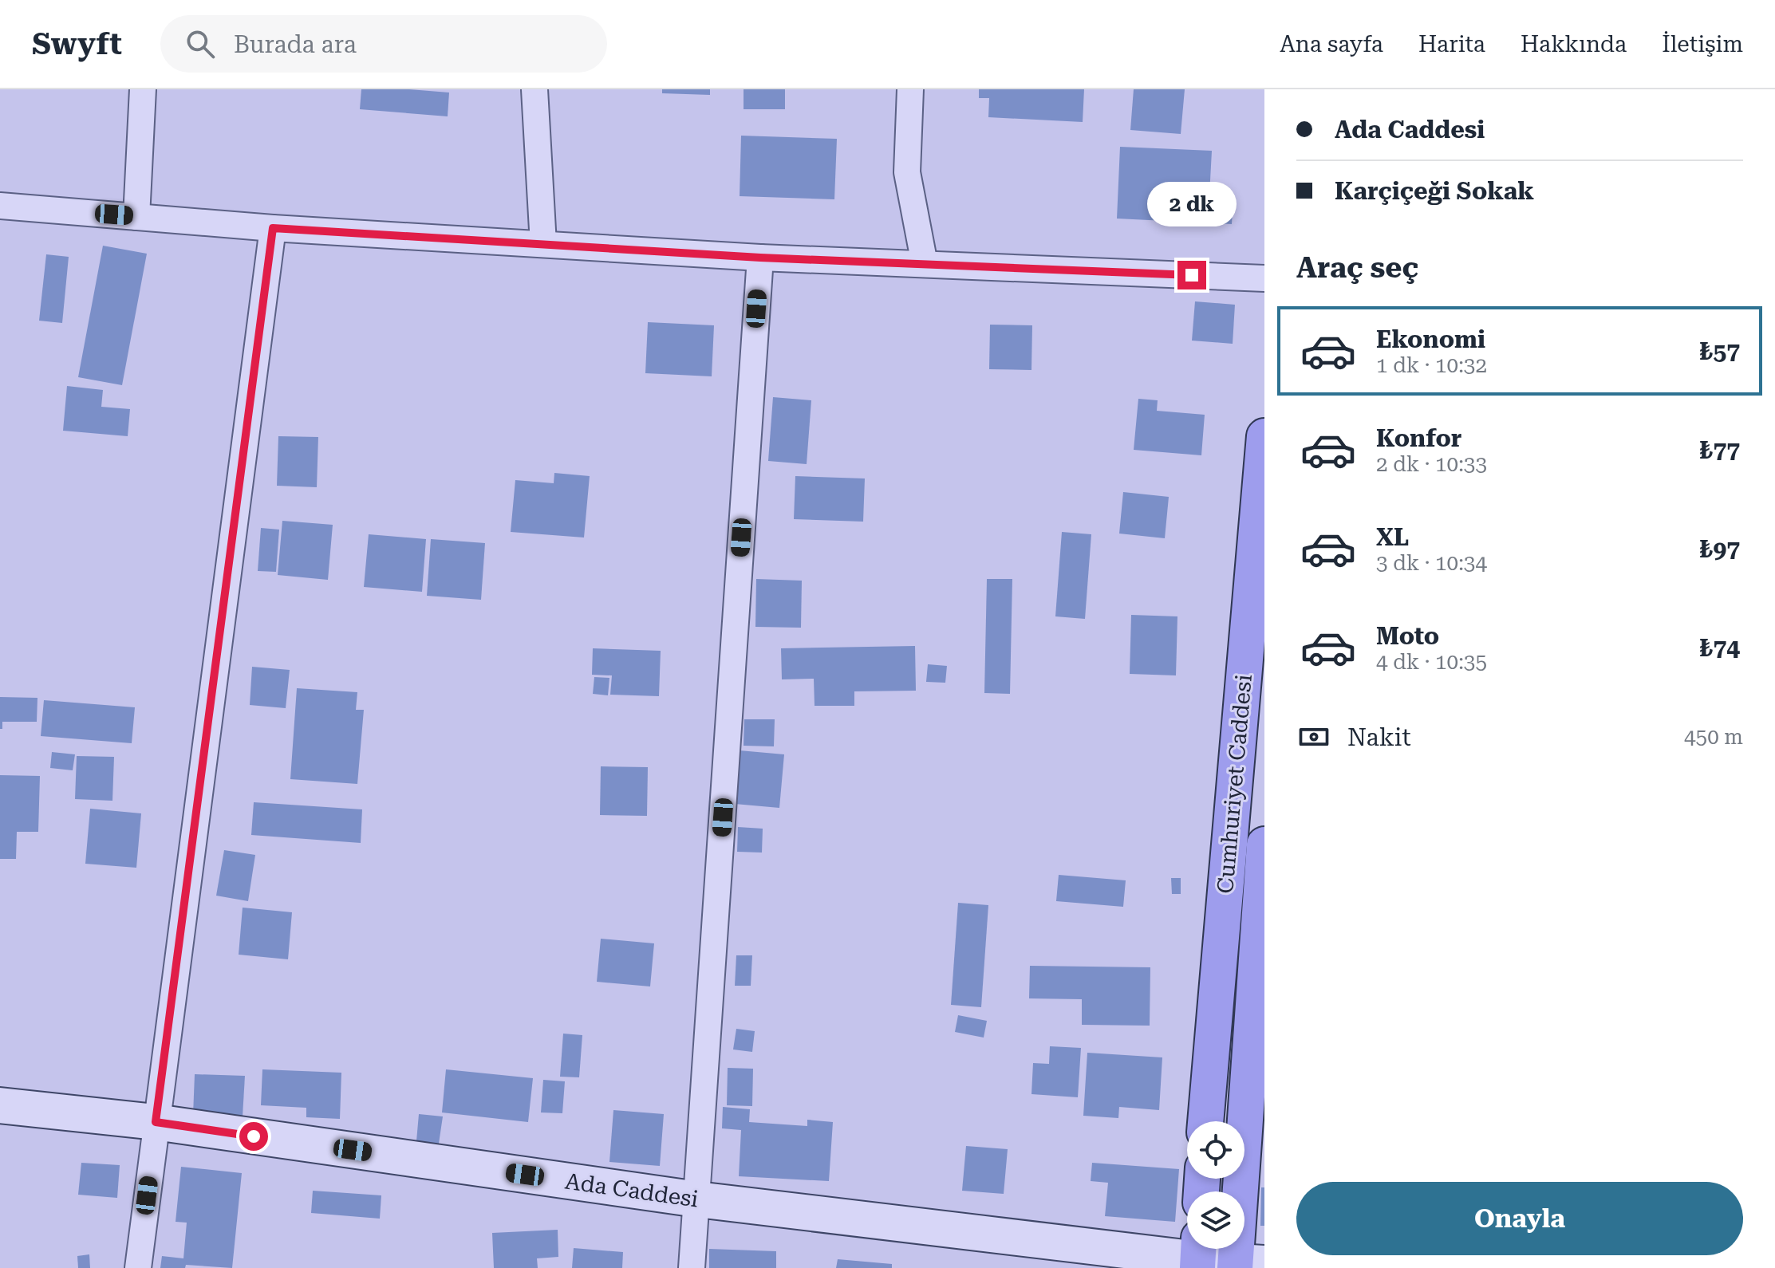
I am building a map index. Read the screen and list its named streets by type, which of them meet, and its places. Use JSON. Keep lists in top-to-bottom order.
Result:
{
  "streets": {
    "main road": ["Cumhuriyet Caddesi", "Ada Caddesi"]
  },
  "crossings": [
    ["Cumhuriyet Caddesi", "Ada Caddesi"]
  ],
  "page": {
    "header": "Swyft",
    "search": "Burada ara",
    "nav": [
      "Ana sayfa",
      "Harita",
      "Hakkında",
      "İletişim"
    ],
    "banner": ["Ada Caddesi", "Karçiçeği Sokak"],
    "bubble": "2 dk",
    "heading": "Araç seç",
    "list": [
      {
        "name": "Ekonomi",
        "note": "1 dk · 10:32",
        "value": "₺57"
      },
      {
        "name": "Konfor",
        "note": "2 dk · 10:33",
        "value": "₺77"
      },
      {
        "name": "XL",
        "note": "3 dk · 10:34",
        "value": "₺97"
      },
      {
        "name": "Moto",
        "note": "4 dk · 10:35",
        "value": "₺74"
      }
    ],
    "pay": ["Nakit", "450 m"],
    "buttons": "Onayla"
  }
}
